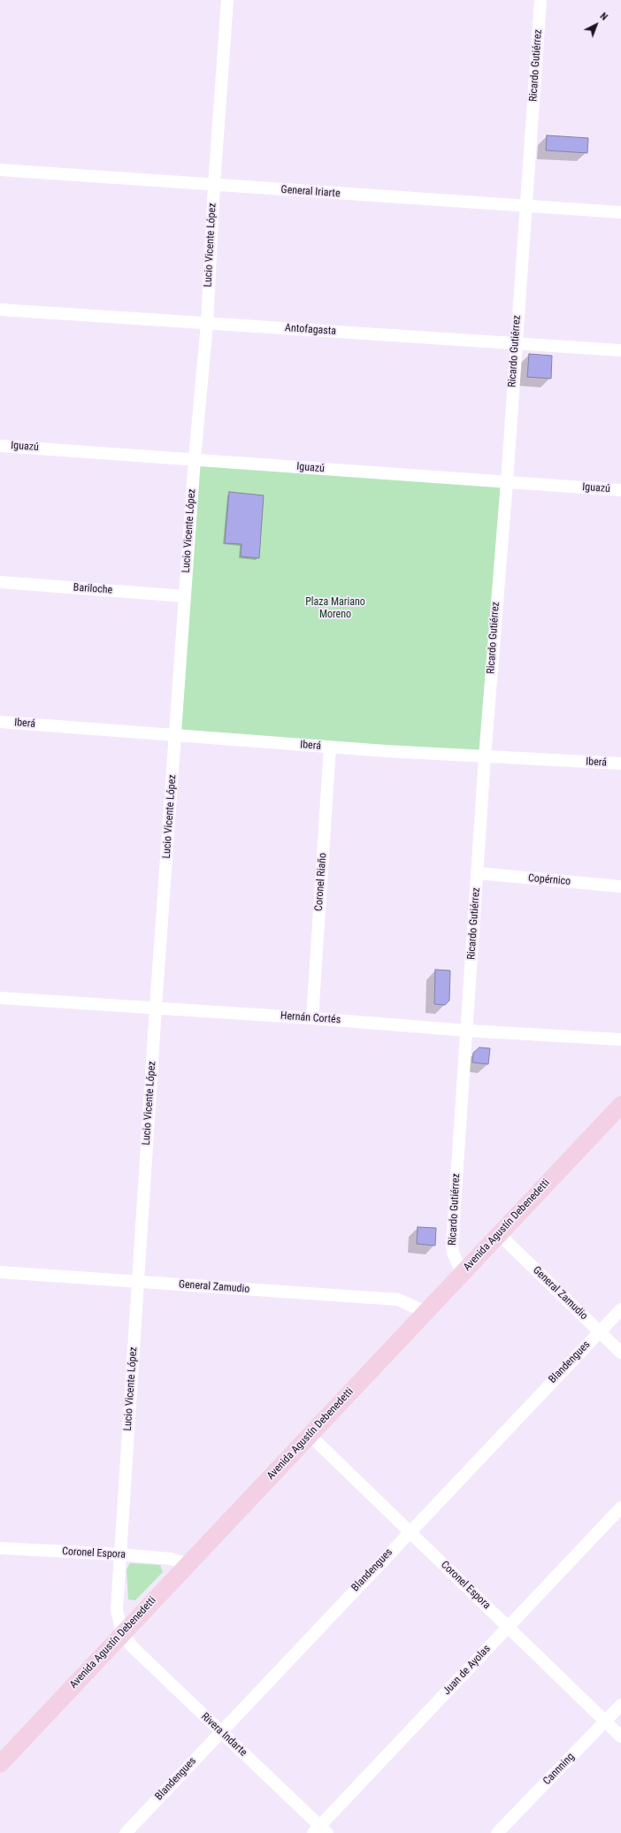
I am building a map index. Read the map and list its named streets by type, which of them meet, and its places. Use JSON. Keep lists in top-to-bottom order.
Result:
{
  "streets": {
    "main road": ["Avenida Agustín Debenedetti"],
    "street": [
      "Ricardo Gutiérrez",
      "General Iriarte",
      "Lucio Vicente López",
      "Antofagasta",
      "Iguazú",
      "Bariloche",
      "Iberá",
      "Copérnico",
      "Coronel Riaño",
      "Hernán Cortés",
      "General Zamudio",
      "Blandengues",
      "Coronel Espora",
      "Juan de Ayolas",
      "Rivera Indarte",
      "Cannning"
    ]
  },
  "crossings": [
    ["Ricardo Gutiérrez", "General Iriarte"],
    ["Ricardo Gutiérrez", "Antofagasta"],
    ["Ricardo Gutiérrez", "Iguazú"],
    ["Ricardo Gutiérrez", "Iberá"],
    ["Ricardo Gutiérrez", "Copérnico"],
    ["Ricardo Gutiérrez", "Hernán Cortés"],
    ["Ricardo Gutiérrez", "Avenida Agustín Debenedetti"],
    ["General Iriarte", "Lucio Vicente López"],
    ["Lucio Vicente López", "Antofagasta"],
    ["Lucio Vicente López", "Iguazú"],
    ["Lucio Vicente López", "Bariloche"],
    ["Lucio Vicente López", "Iberá"],
    ["Lucio Vicente López", "Hernán Cortés"],
    ["Lucio Vicente López", "Avenida Agustín Debenedetti"],
    ["Lucio Vicente López", "General Zamudio"],
    ["Lucio Vicente López", "Coronel Espora"],
    ["Lucio Vicente López", "Rivera Indarte"],
    ["Iberá", "Coronel Riaño"],
    ["Coronel Riaño", "Hernán Cortés"],
    ["Avenida Agustín Debenedetti", "General Zamudio"],
    ["Avenida Agustín Debenedetti", "Coronel Espora"],
    ["Avenida Agustín Debenedetti", "Rivera Indarte"],
    ["General Zamudio", "Blandengues"],
    ["Blandengues", "Coronel Espora"],
    ["Blandengues", "Rivera Indarte"],
    ["Coronel Espora", "Juan de Ayolas"],
    ["Coronel Espora", "Cannning"],
    ["Juan de Ayolas", "Rivera Indarte"]
  ],
  "parks": ["Plaza Mariano Moreno"],
  "north": "top right"
}
